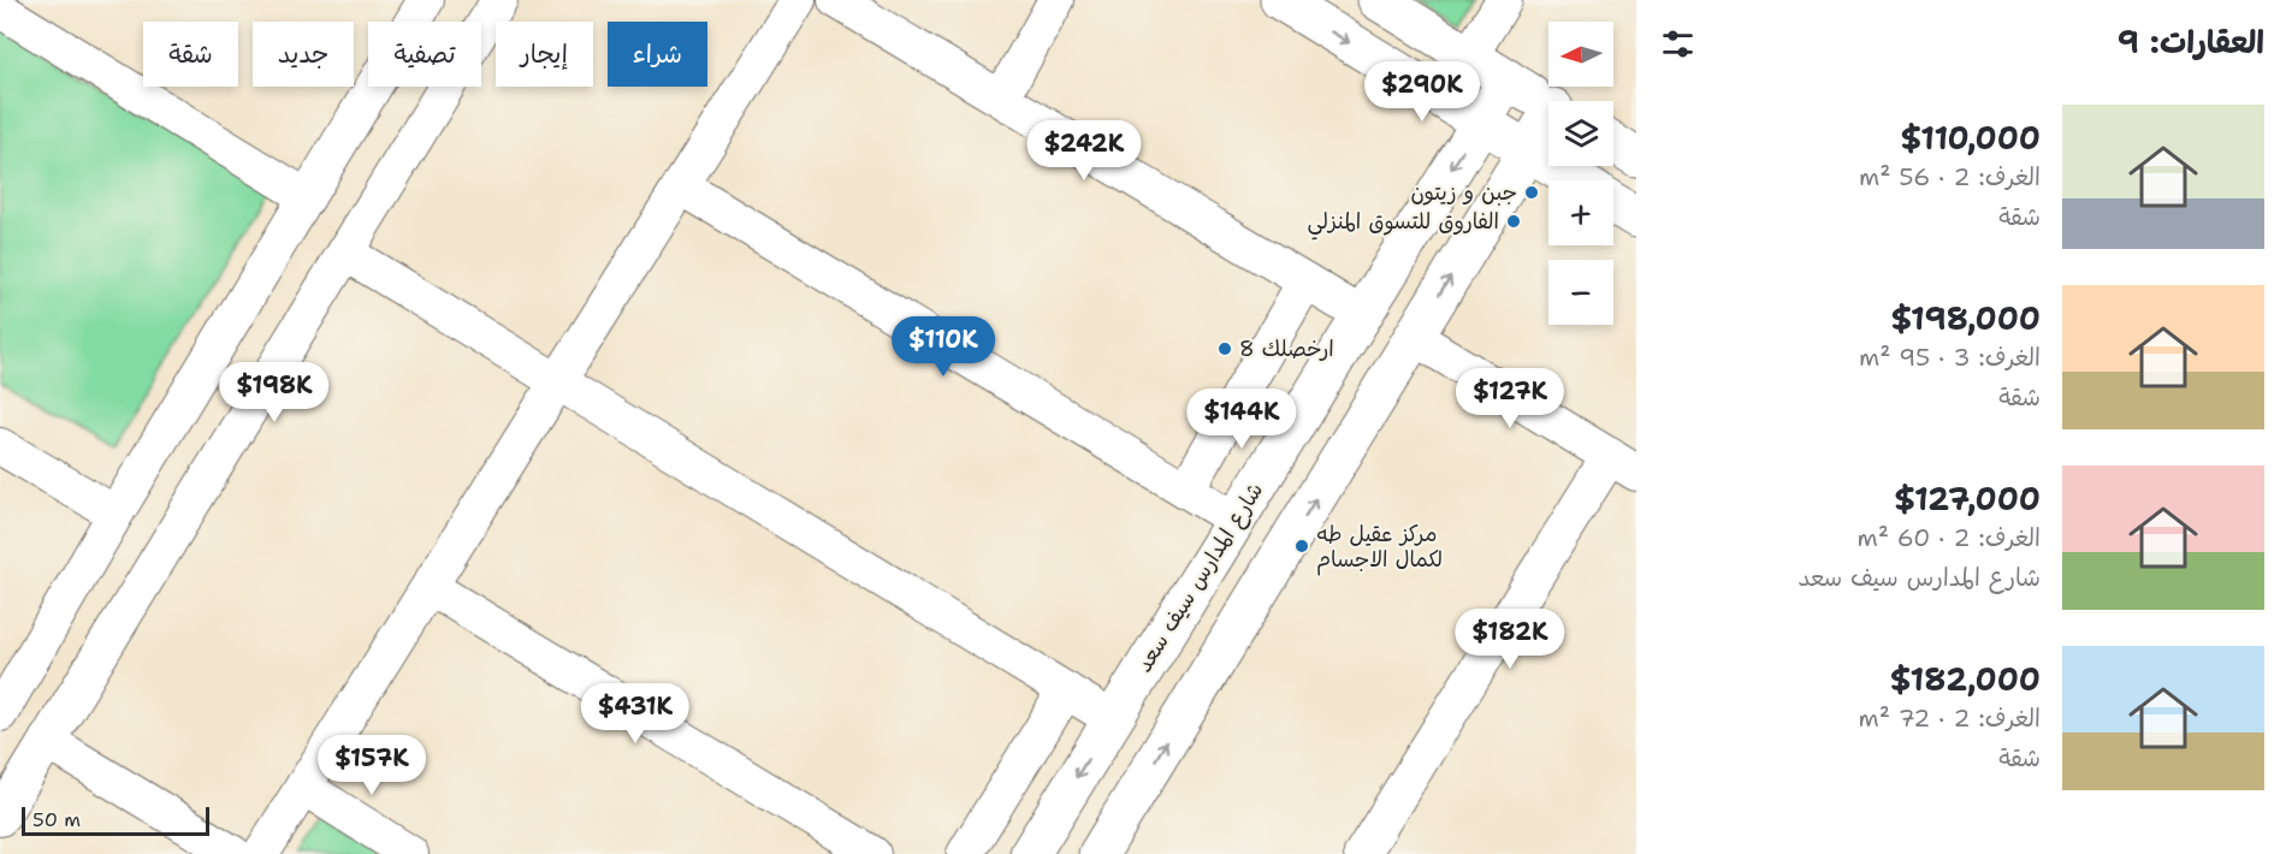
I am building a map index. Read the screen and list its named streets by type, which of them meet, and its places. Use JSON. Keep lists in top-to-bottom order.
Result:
{
  "streets": {
    "main road": ["شارع المدارس سيف سعد"]
  },
  "places": [
    "جبن و زيتون",
    "الفاروق للتسوق المنزلي",
    "ارخصلك 8",
    "مركز عقيل طه لكمال الاجسام"
  ],
  "scale_bar": "50 m",
  "north": "left",
  "page": {
    "heading": "العقارات: 9",
    "map_buttons": ["+", "−"],
    "chip": [
      "شراء",
      "إيجار",
      "تصفية",
      "جديد",
      "شقة"
    ],
    "price": [
      "$290K",
      "$242K",
      "$110K",
      "$198K",
      "$127K",
      "$144K",
      "$182K",
      "$431K",
      "$157K"
    ],
    "list": [
      {
        "name": "$110,000",
        "note": "الغرف: 2 · 56 m² · شقة"
      },
      {
        "name": "$198,000",
        "note": "الغرف: 3 · 95 m² · شقة"
      },
      {
        "name": "$127,000",
        "note": "الغرف: 2 · 60 m² · شارع المدارس سيف سعد"
      },
      {
        "name": "$182,000",
        "note": "الغرف: 2 · 72 m² · شقة"
      }
    ],
    "scale": "50 m"
  }
}
